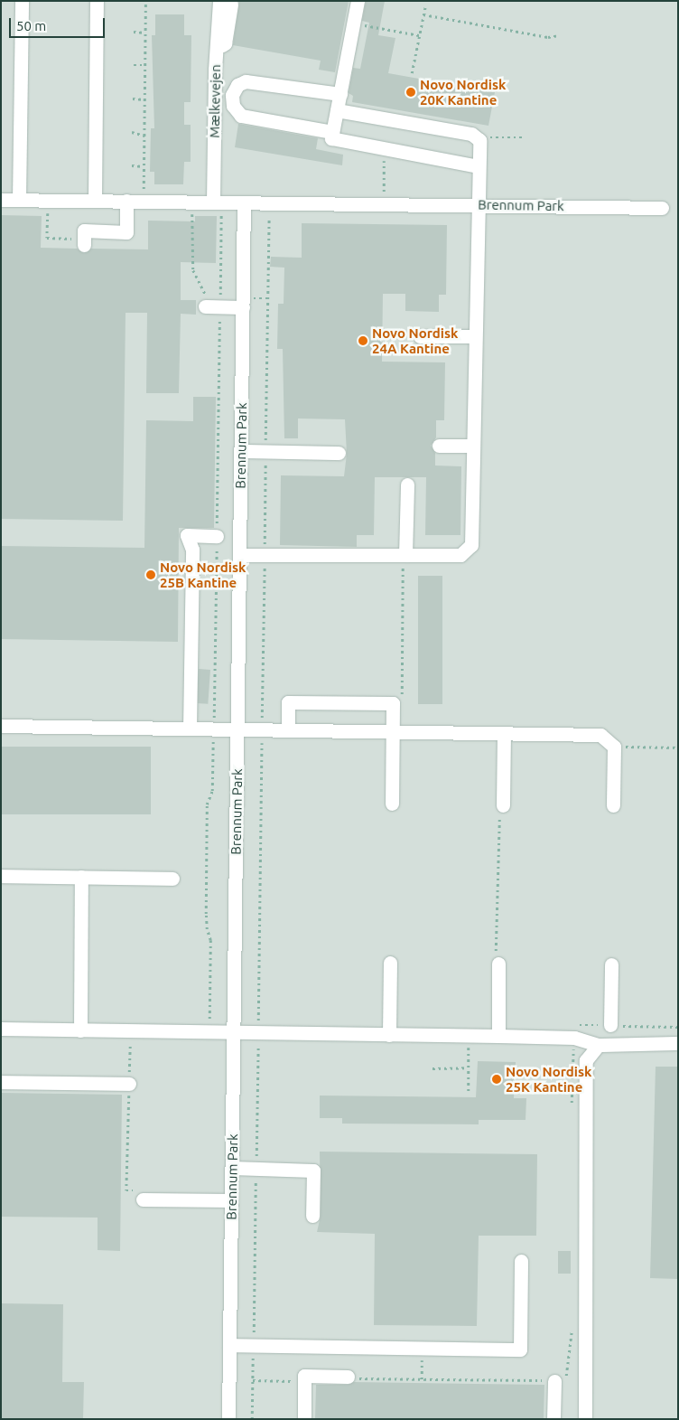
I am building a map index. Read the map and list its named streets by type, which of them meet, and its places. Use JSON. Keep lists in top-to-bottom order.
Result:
{
  "streets": {
    "street": ["Mælkevejen", "Brennum Park"]
  },
  "crossings": [
    ["Mælkevejen", "Brennum Park"]
  ],
  "places": [
    "Novo Nordisk 20K Kantine",
    "Novo Nordisk 24A Kantine",
    "Novo Nordisk 25B Kantine",
    "Novo Nordisk 25K Kantine"
  ],
  "scale_bar": "50 m"
}
